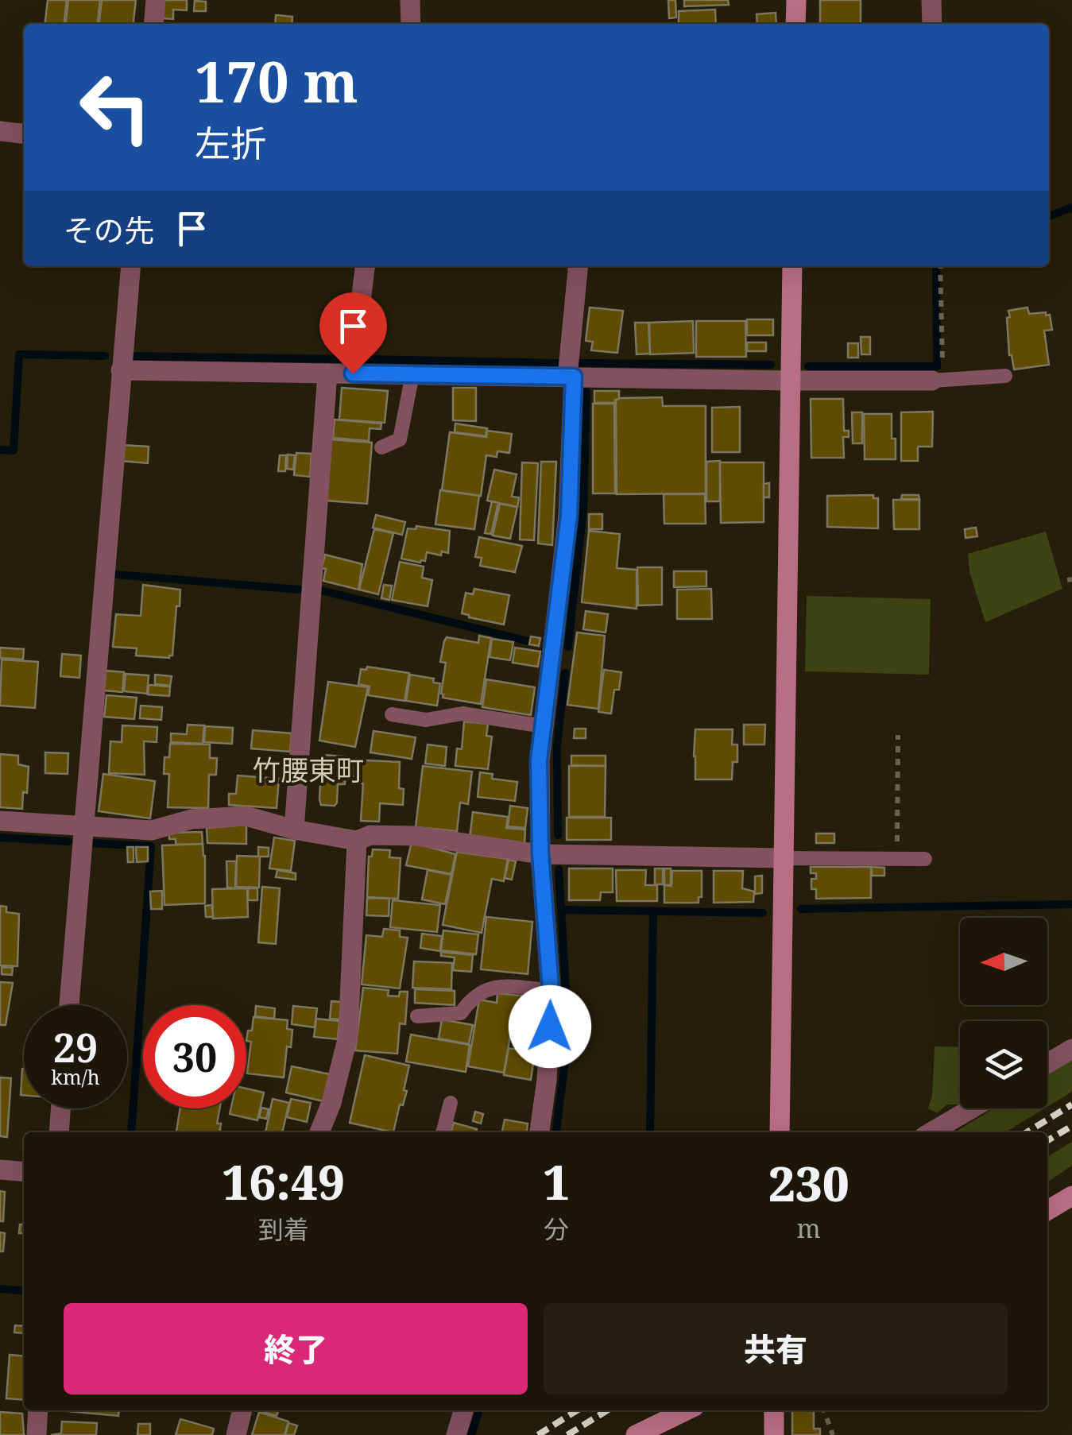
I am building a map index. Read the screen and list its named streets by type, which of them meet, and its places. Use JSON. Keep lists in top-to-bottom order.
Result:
{
  "districts": ["竹腰東町"],
  "north": "left",
  "page": {
    "turn": ["170 m", "左折"],
    "then": "その先",
    "speed": "29 km/h",
    "limit": "30",
    "eta": [
      "16:49",
      "到着",
      "1",
      "分",
      "230",
      "m"
    ],
    "buttons": ["終了", "共有"]
  }
}
